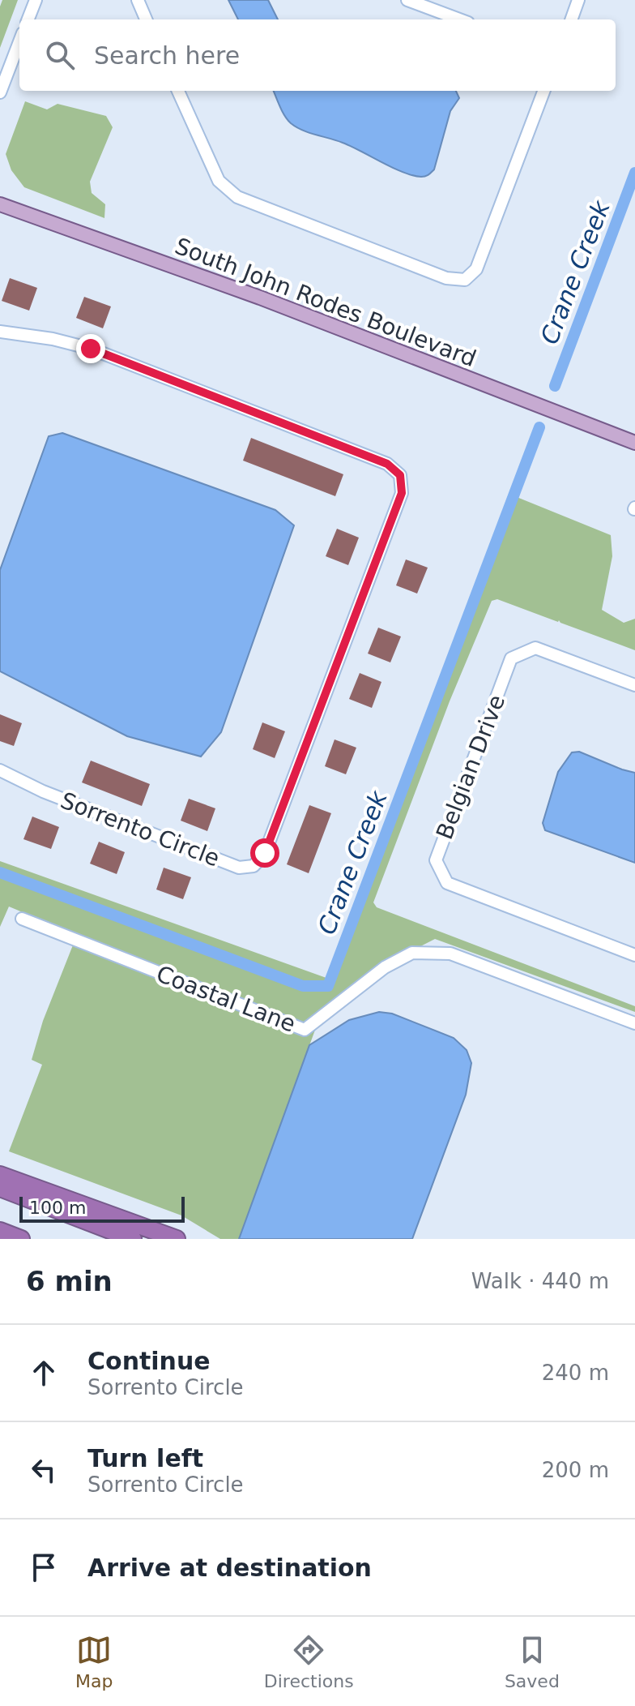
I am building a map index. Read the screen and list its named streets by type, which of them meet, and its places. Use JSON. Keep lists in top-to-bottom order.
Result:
{
  "streets": {
    "main road": ["South John Rodes Boulevard"],
    "street": ["Belgian Drive", "Sorrento Circle", "Coastal Lane"]
  },
  "water": ["Crane Creek"],
  "scale_bar": "100 m",
  "page": {
    "search": "Search here",
    "scale": "100 m",
    "heading": ["6 min", "Walk · 440 m"],
    "list": [
      ["Continue", "Sorrento Circle", "240 m"],
      ["Turn left", "Sorrento Circle", "200 m"],
      "Arrive at destination"
    ],
    "nav": ["Map", "Directions", "Saved"]
  }
}
